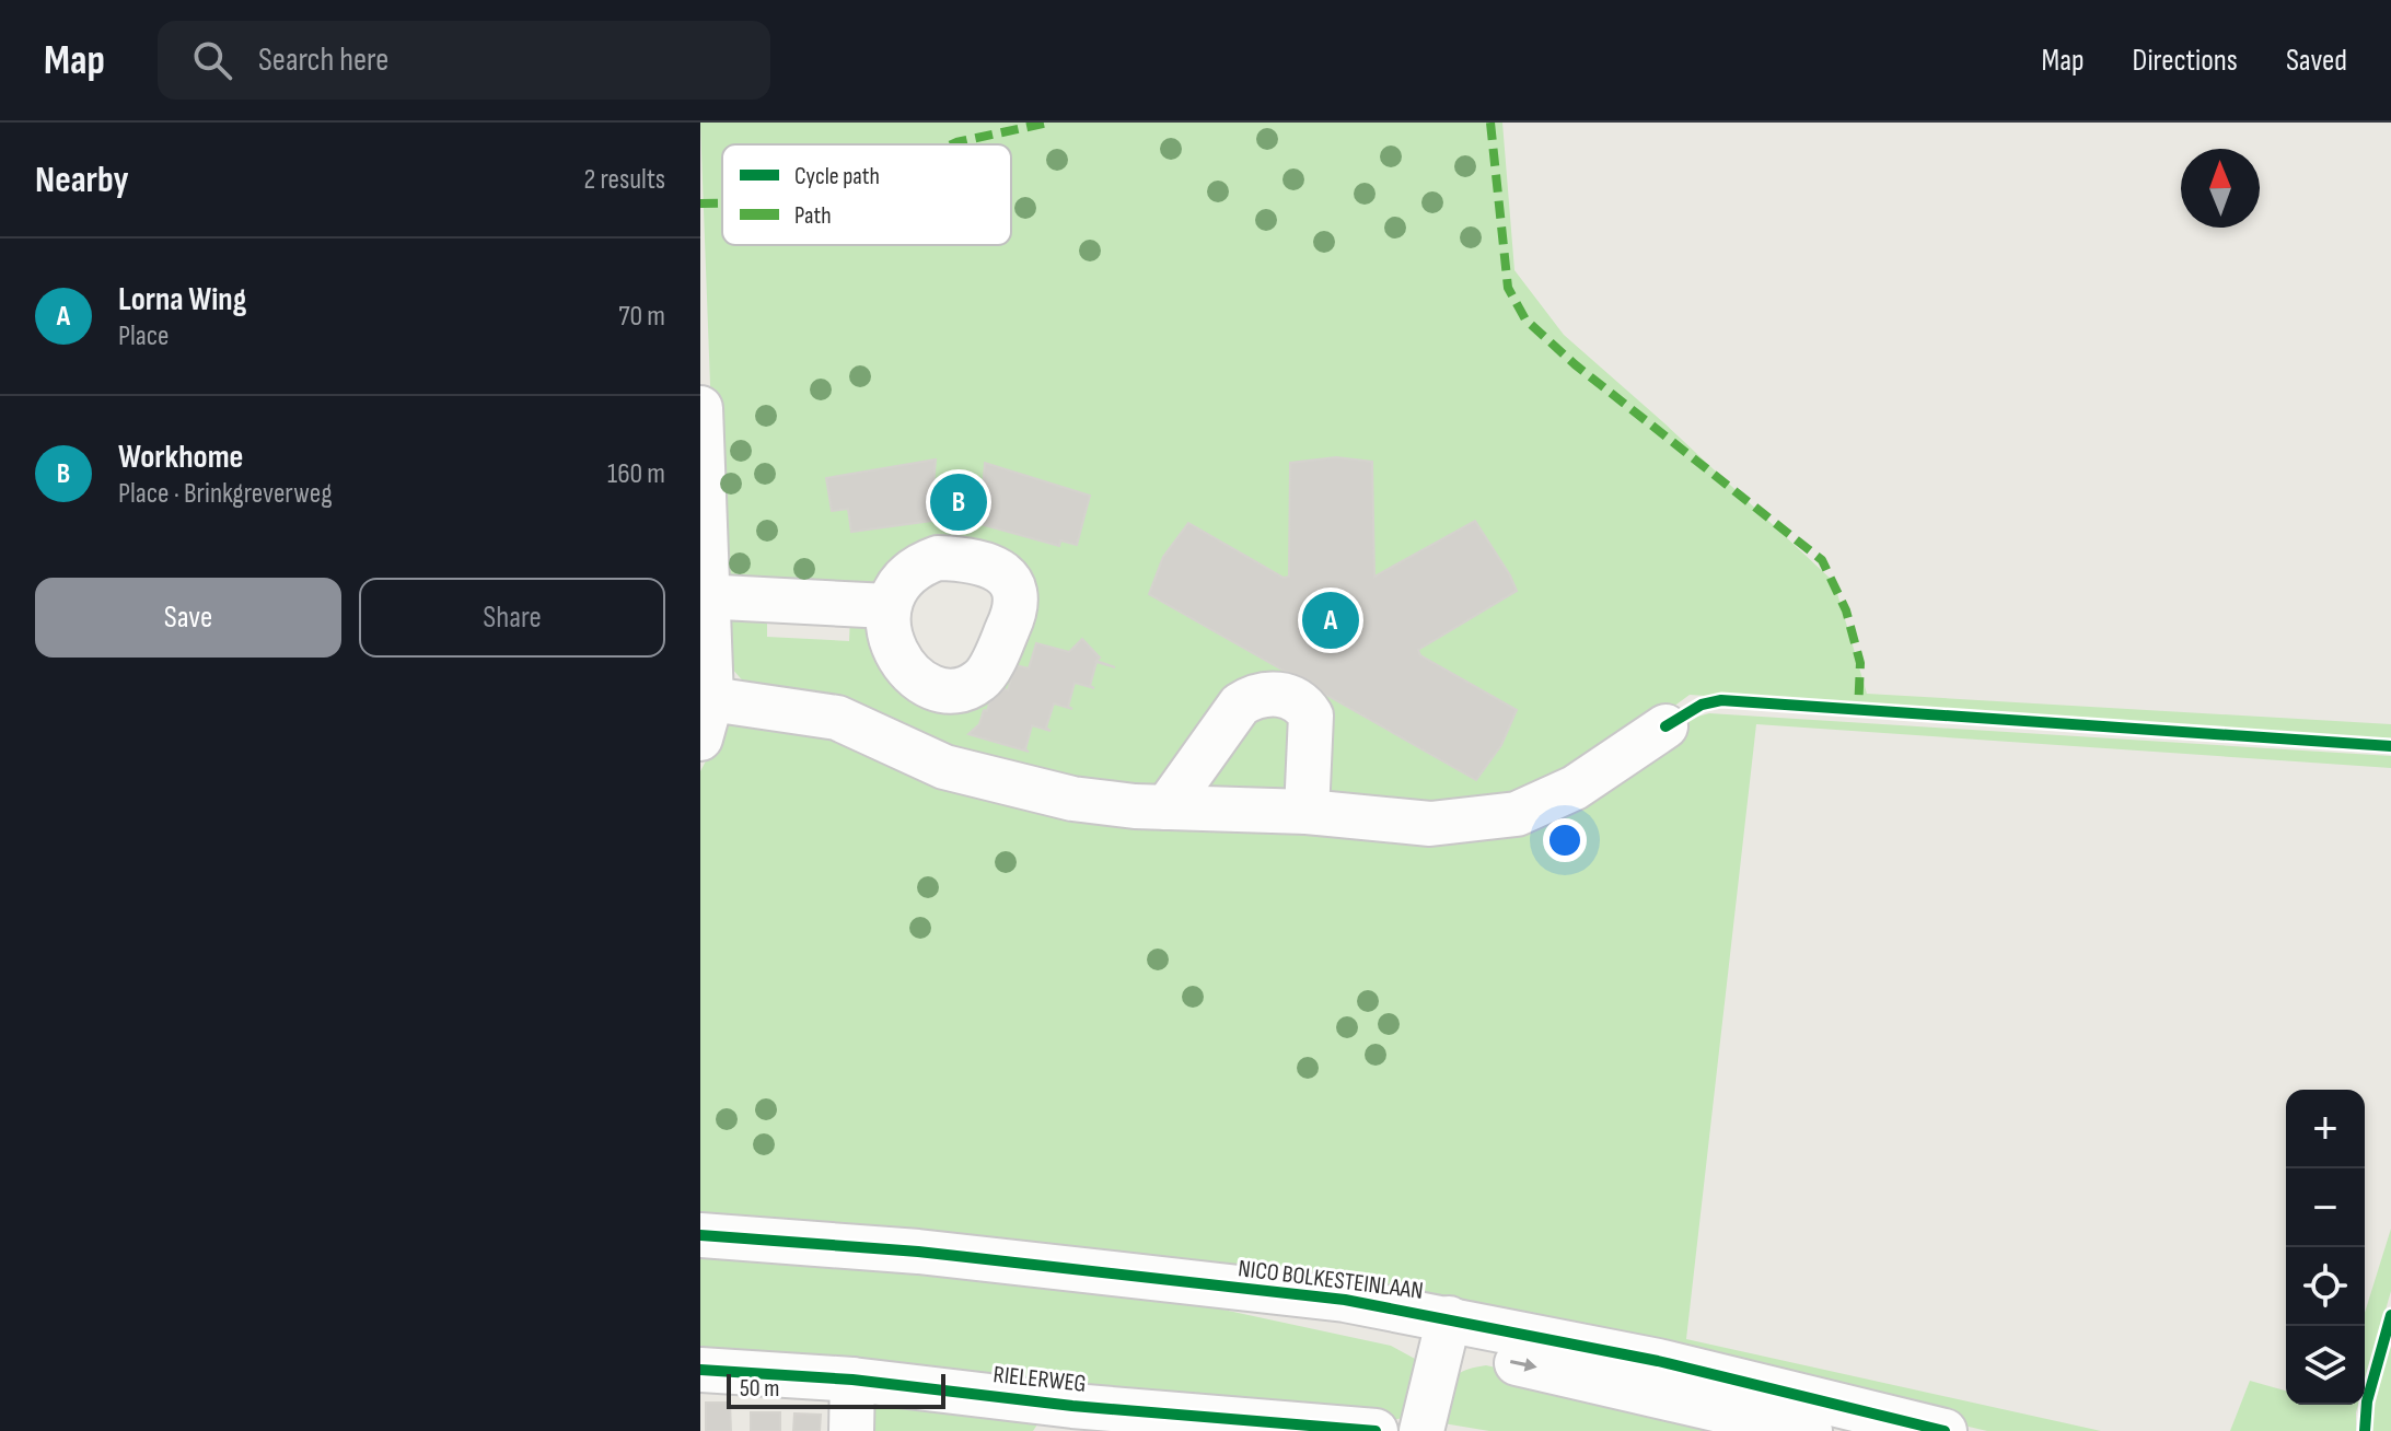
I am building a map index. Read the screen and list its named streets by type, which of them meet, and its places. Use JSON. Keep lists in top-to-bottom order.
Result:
{
  "streets": {
    "street": ["NICO BOLKESTEINLAAN", "RIELERWEG"]
  },
  "legend": ["Cycle path", "Path"],
  "scale_bar": "50 m",
  "north": "top",
  "page": {
    "header": "Map",
    "search": "Search here",
    "nav": ["Map", "Directions", "Saved"],
    "heading": ["Nearby", "2 results"],
    "list": [
      {
        "mark": "A",
        "name": "Lorna Wing",
        "note": "Place",
        "value": "70 m"
      },
      {
        "mark": "B",
        "name": "Workhome",
        "note": "Place · Brinkgreverweg",
        "value": "160 m"
      }
    ],
    "pins": ["B", "A"],
    "buttons": ["Save", "Share"],
    "map_buttons": ["+", "−"],
    "scale": "50 m"
  }
}
